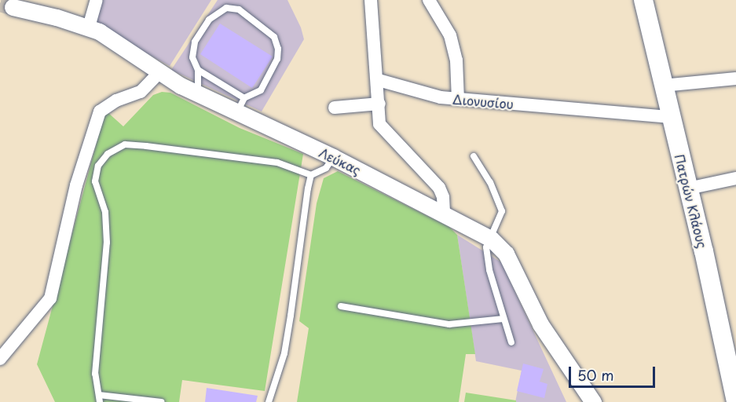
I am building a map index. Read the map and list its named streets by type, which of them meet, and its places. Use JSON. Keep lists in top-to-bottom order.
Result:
{
  "streets": {
    "main road": ["Πατρών Κλάους"],
    "street": ["Διονυσίου", "Λεύκας"]
  },
  "crossings": [
    ["Διονυσίου", "Πατρών Κλάους"]
  ],
  "scale_bar": "50 m"
}
